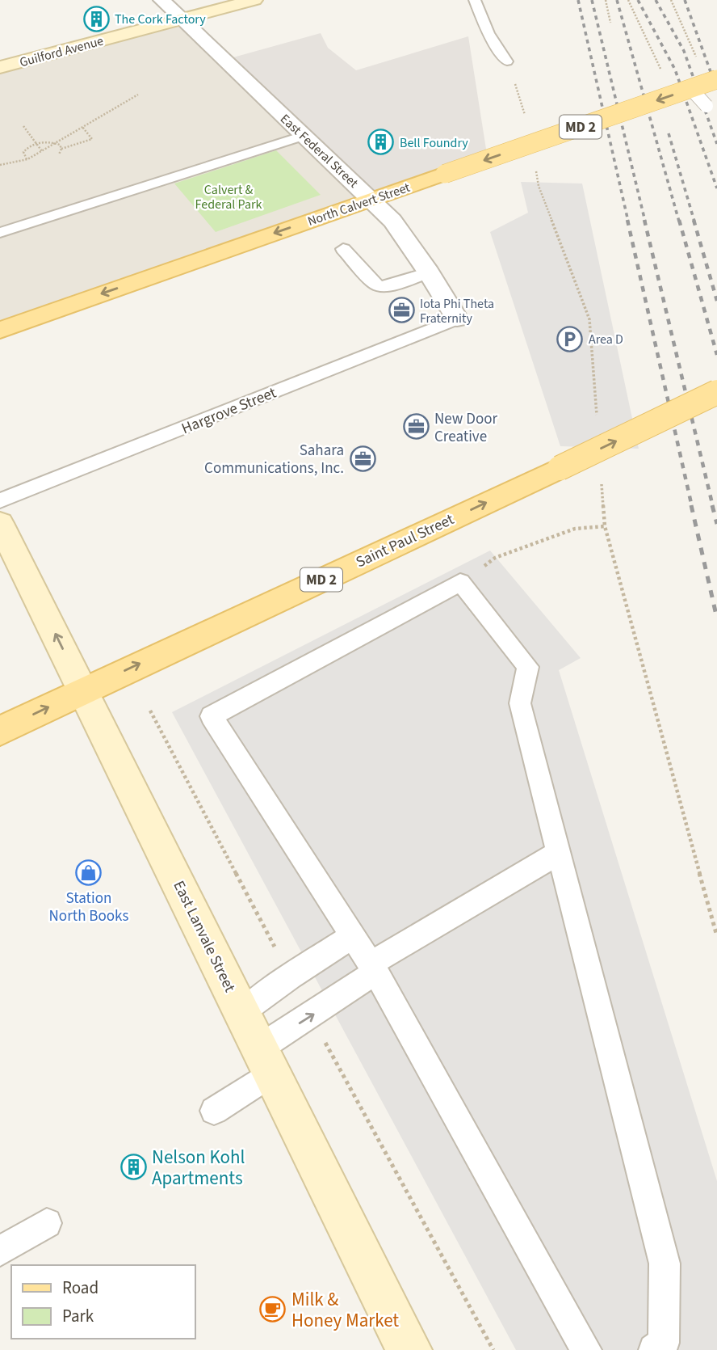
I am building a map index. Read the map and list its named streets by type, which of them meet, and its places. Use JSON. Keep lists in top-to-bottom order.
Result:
{
  "streets": {
    "main road": [
      "Guilford Avenue",
      "MD 2",
      "North Calvert Street",
      "Saint Paul Street",
      "East Lanvale Street"
    ],
    "street": ["East Federal Street"],
    "lane": ["Hargrove Street"]
  },
  "crossings": [
    ["Guilford Avenue", "East Federal Street"],
    ["East Federal Street", "North Calvert Street"],
    ["East Federal Street", "Hargrove Street"],
    ["Saint Paul Street", "East Lanvale Street"]
  ],
  "one_way": ["North Calvert Street", "Saint Paul Street"],
  "parks": ["Calvert & Federal Park"],
  "places": {
    "building": ["The Cork Factory", "Bell Foundry", "Nelson Kohl Apartments"],
    "office": ["Iota Phi Theta Fraternity", "New Door Creative", "Sahara Communications, Inc."],
    "parking": ["Area D"],
    "shop": ["Station North Books"],
    "cafe": ["Milk & Honey Market"]
  },
  "legend": ["Road", "Park"]
}
